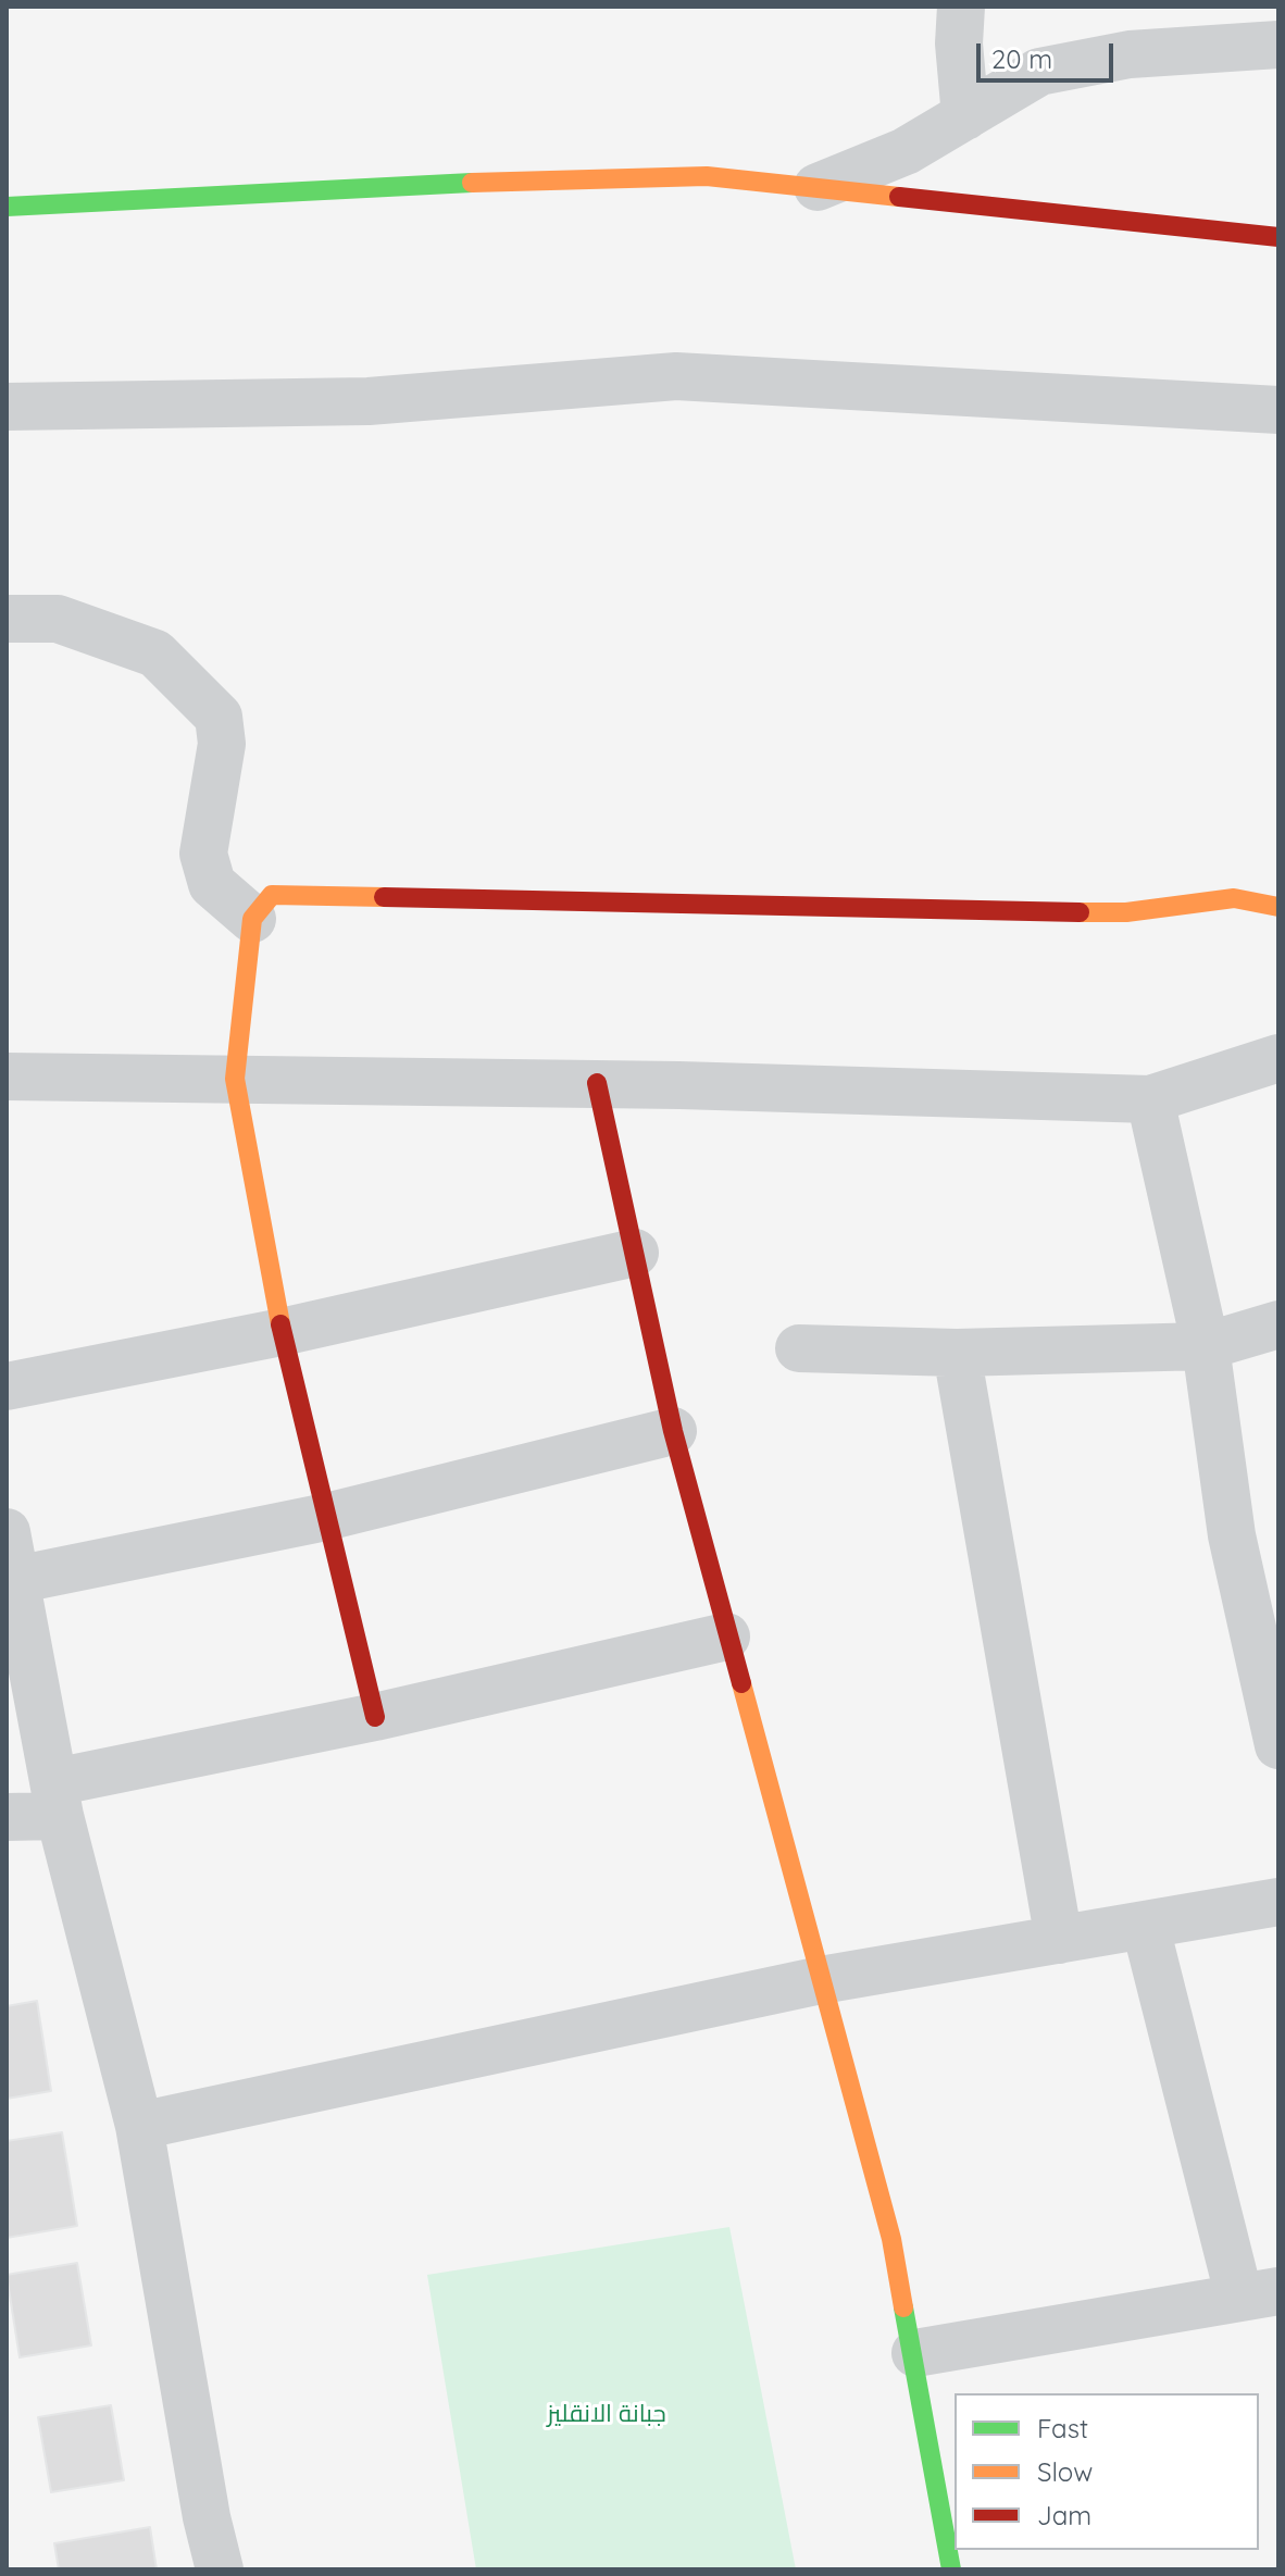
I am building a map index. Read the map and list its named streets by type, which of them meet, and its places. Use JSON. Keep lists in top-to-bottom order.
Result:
{
  "parks": ["جبانة الانقليز"],
  "legend": ["Fast", "Slow", "Jam"],
  "scale_bar": "20 m"
}
